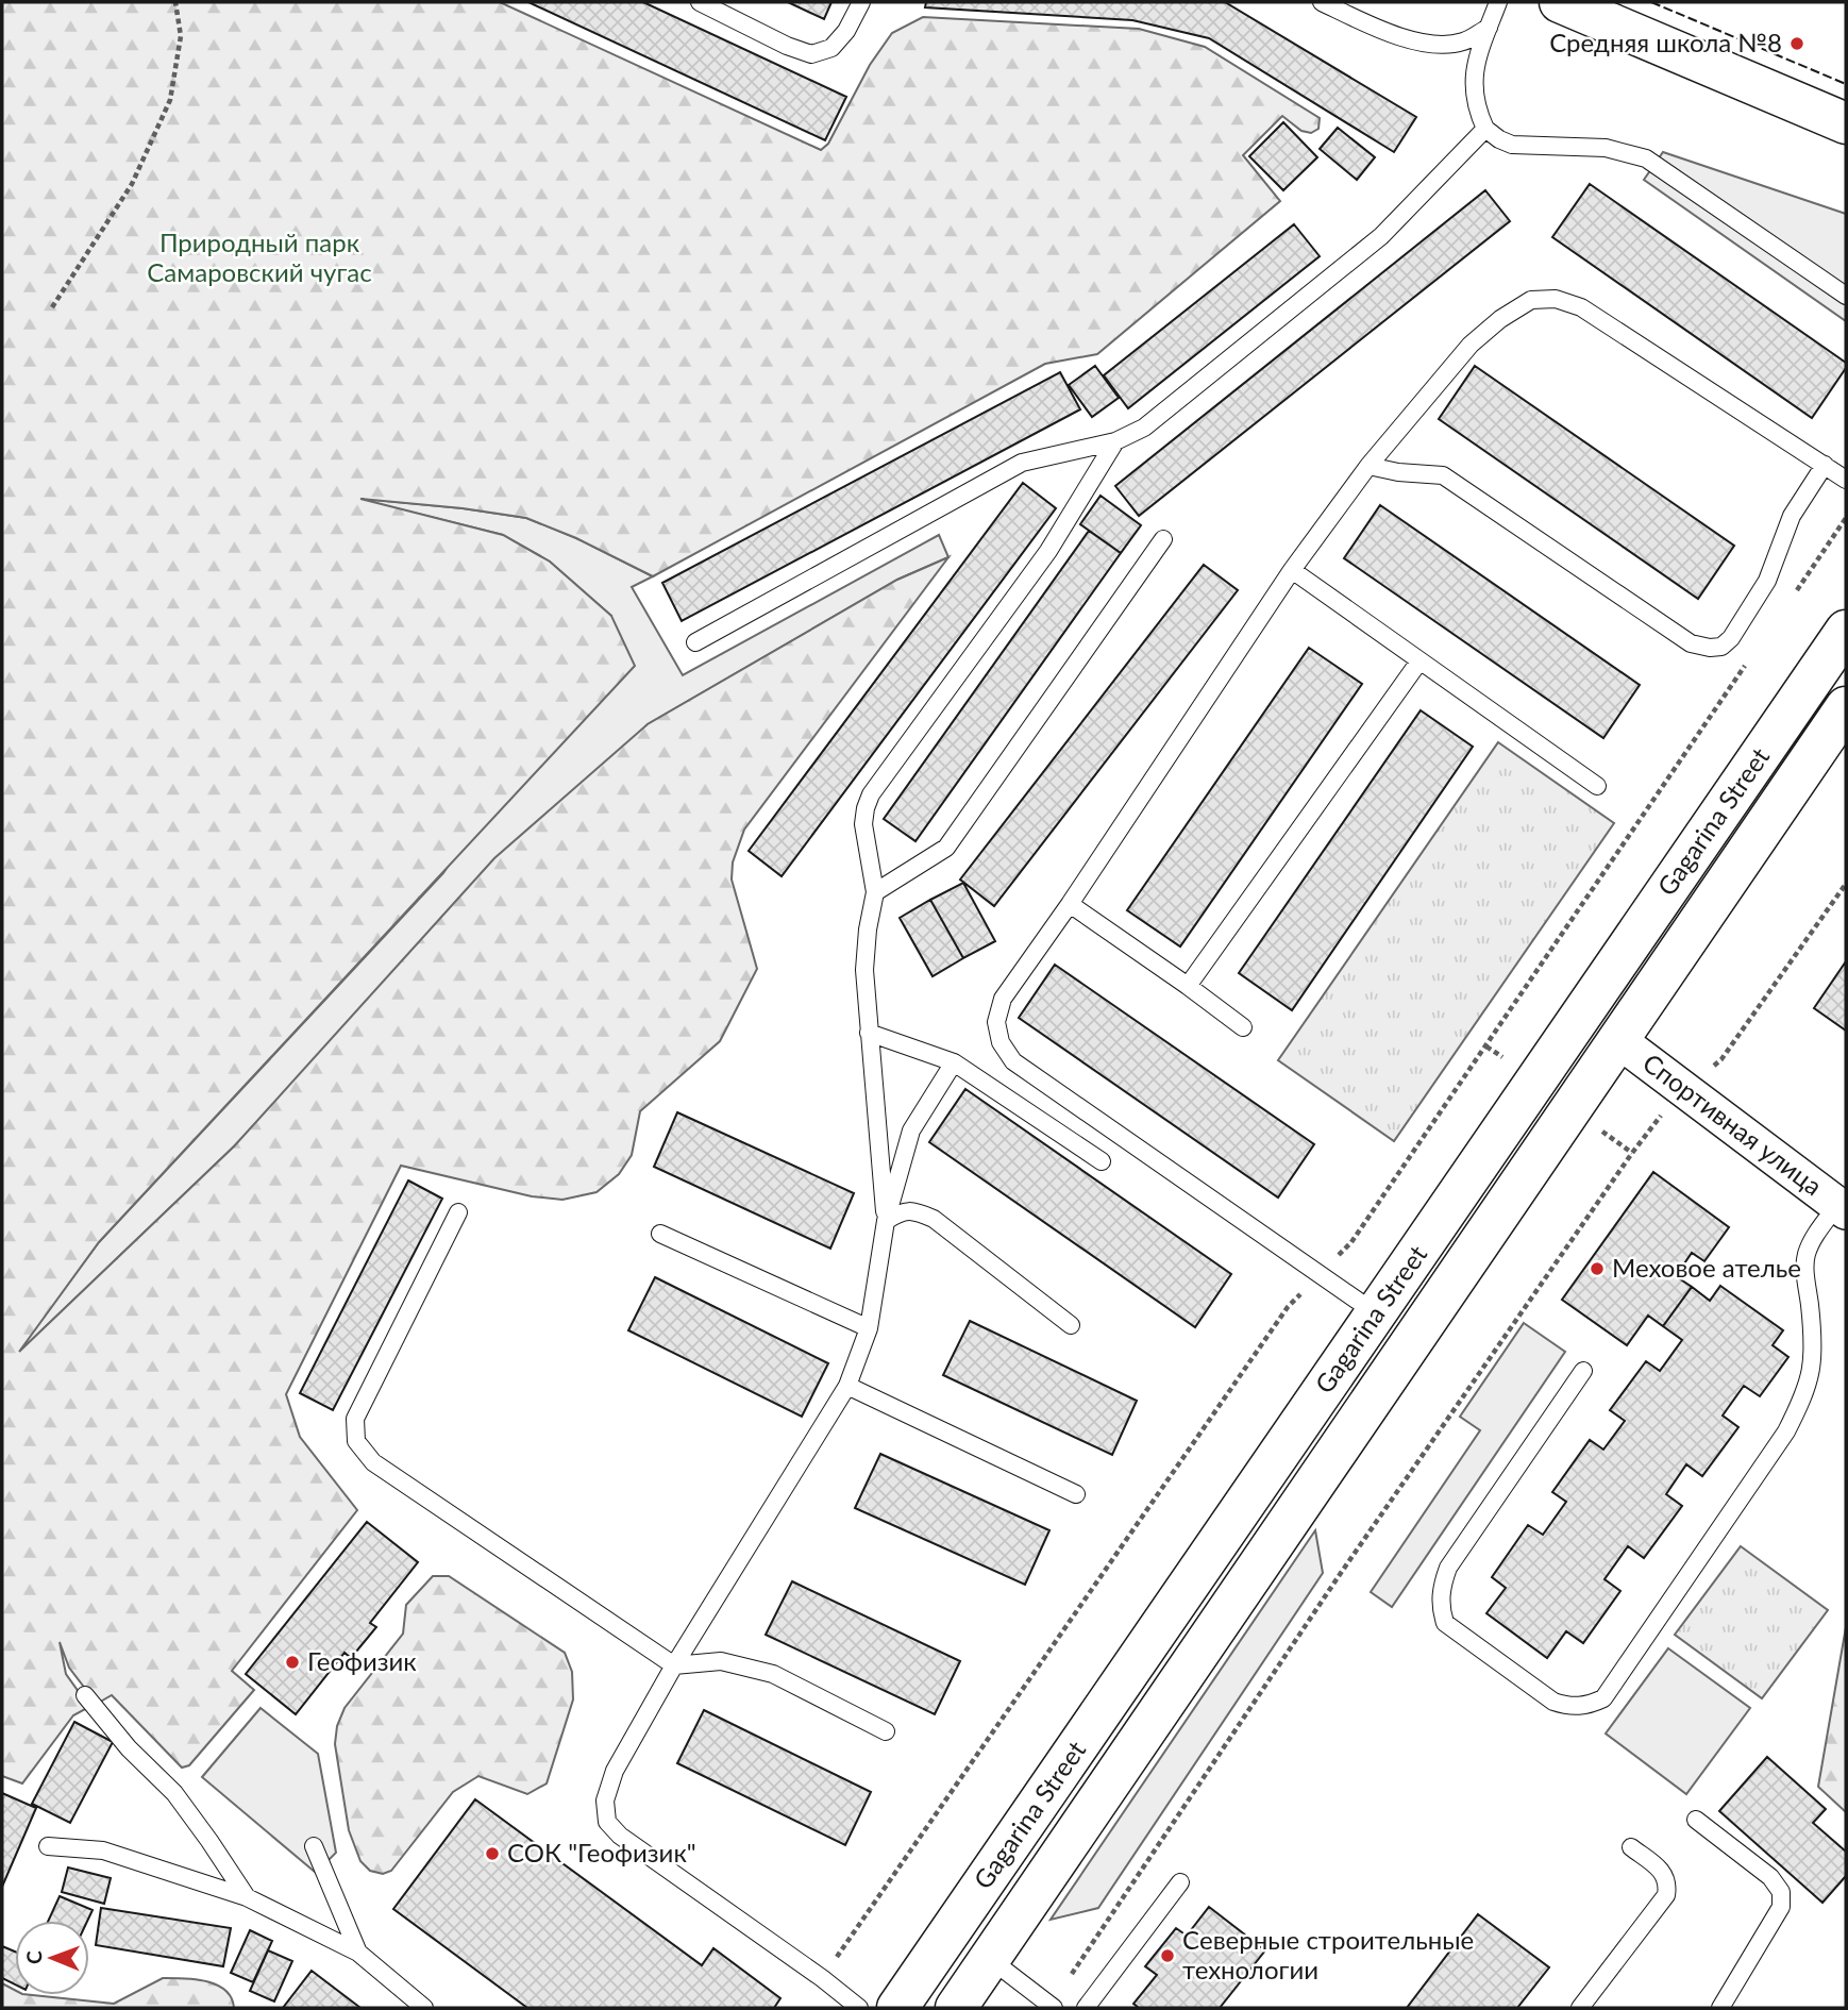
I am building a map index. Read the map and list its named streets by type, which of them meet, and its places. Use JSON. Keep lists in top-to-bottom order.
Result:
{
  "streets": {
    "main road": ["Gagarina Street"],
    "street": ["Спортивная улица"]
  },
  "crossings": [
    ["Gagarina Street", "Спортивная улица"]
  ],
  "parks": ["Природный парк Самаровский чугас"],
  "places": [
    "Средняя школа №8",
    "Меховое ателье",
    "Геофизик",
    "СОК \"Геофизик\"",
    "Cеверные строительные технологии"
  ],
  "north": "left"
}
